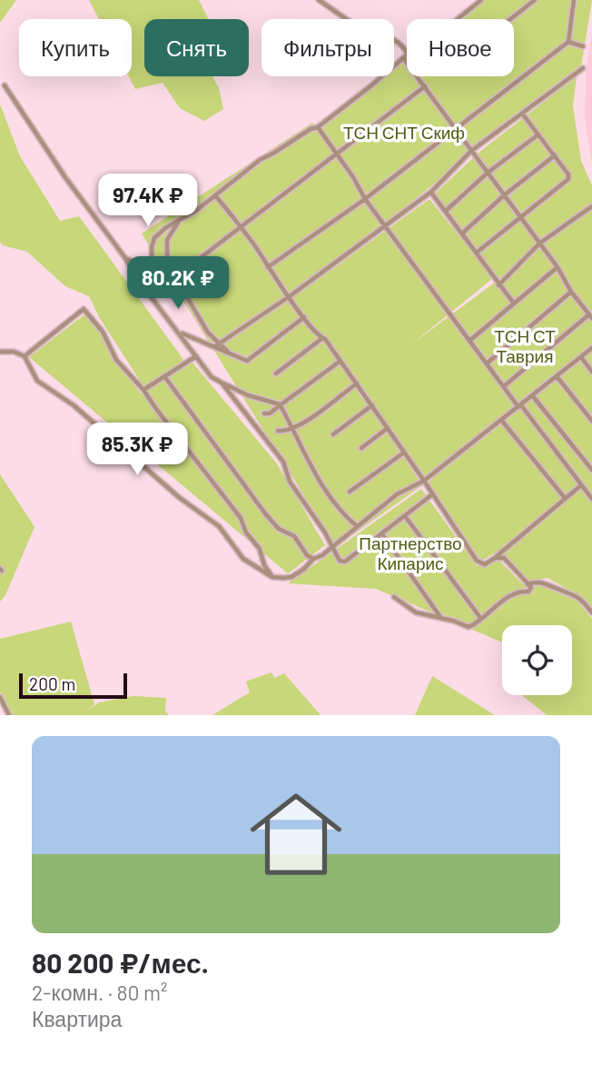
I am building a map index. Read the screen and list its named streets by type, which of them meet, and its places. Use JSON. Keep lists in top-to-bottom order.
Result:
{
  "parks": ["ТСН СНТ Скиф", "ТСН СТ Таврия", "Партнерство Кипарис"],
  "scale_bar": "200 m",
  "page": {
    "chip": [
      "Купить",
      "Снять",
      "Фильтры",
      "Новое"
    ],
    "price": ["97.4K ₽", "80.2K ₽", "85.3K ₽"],
    "scale": "200 m",
    "list": [
      {
        "name": "80 200 ₽/мес.",
        "note": "2-комн. · 80 m² · Квартира"
      }
    ]
  }
}
